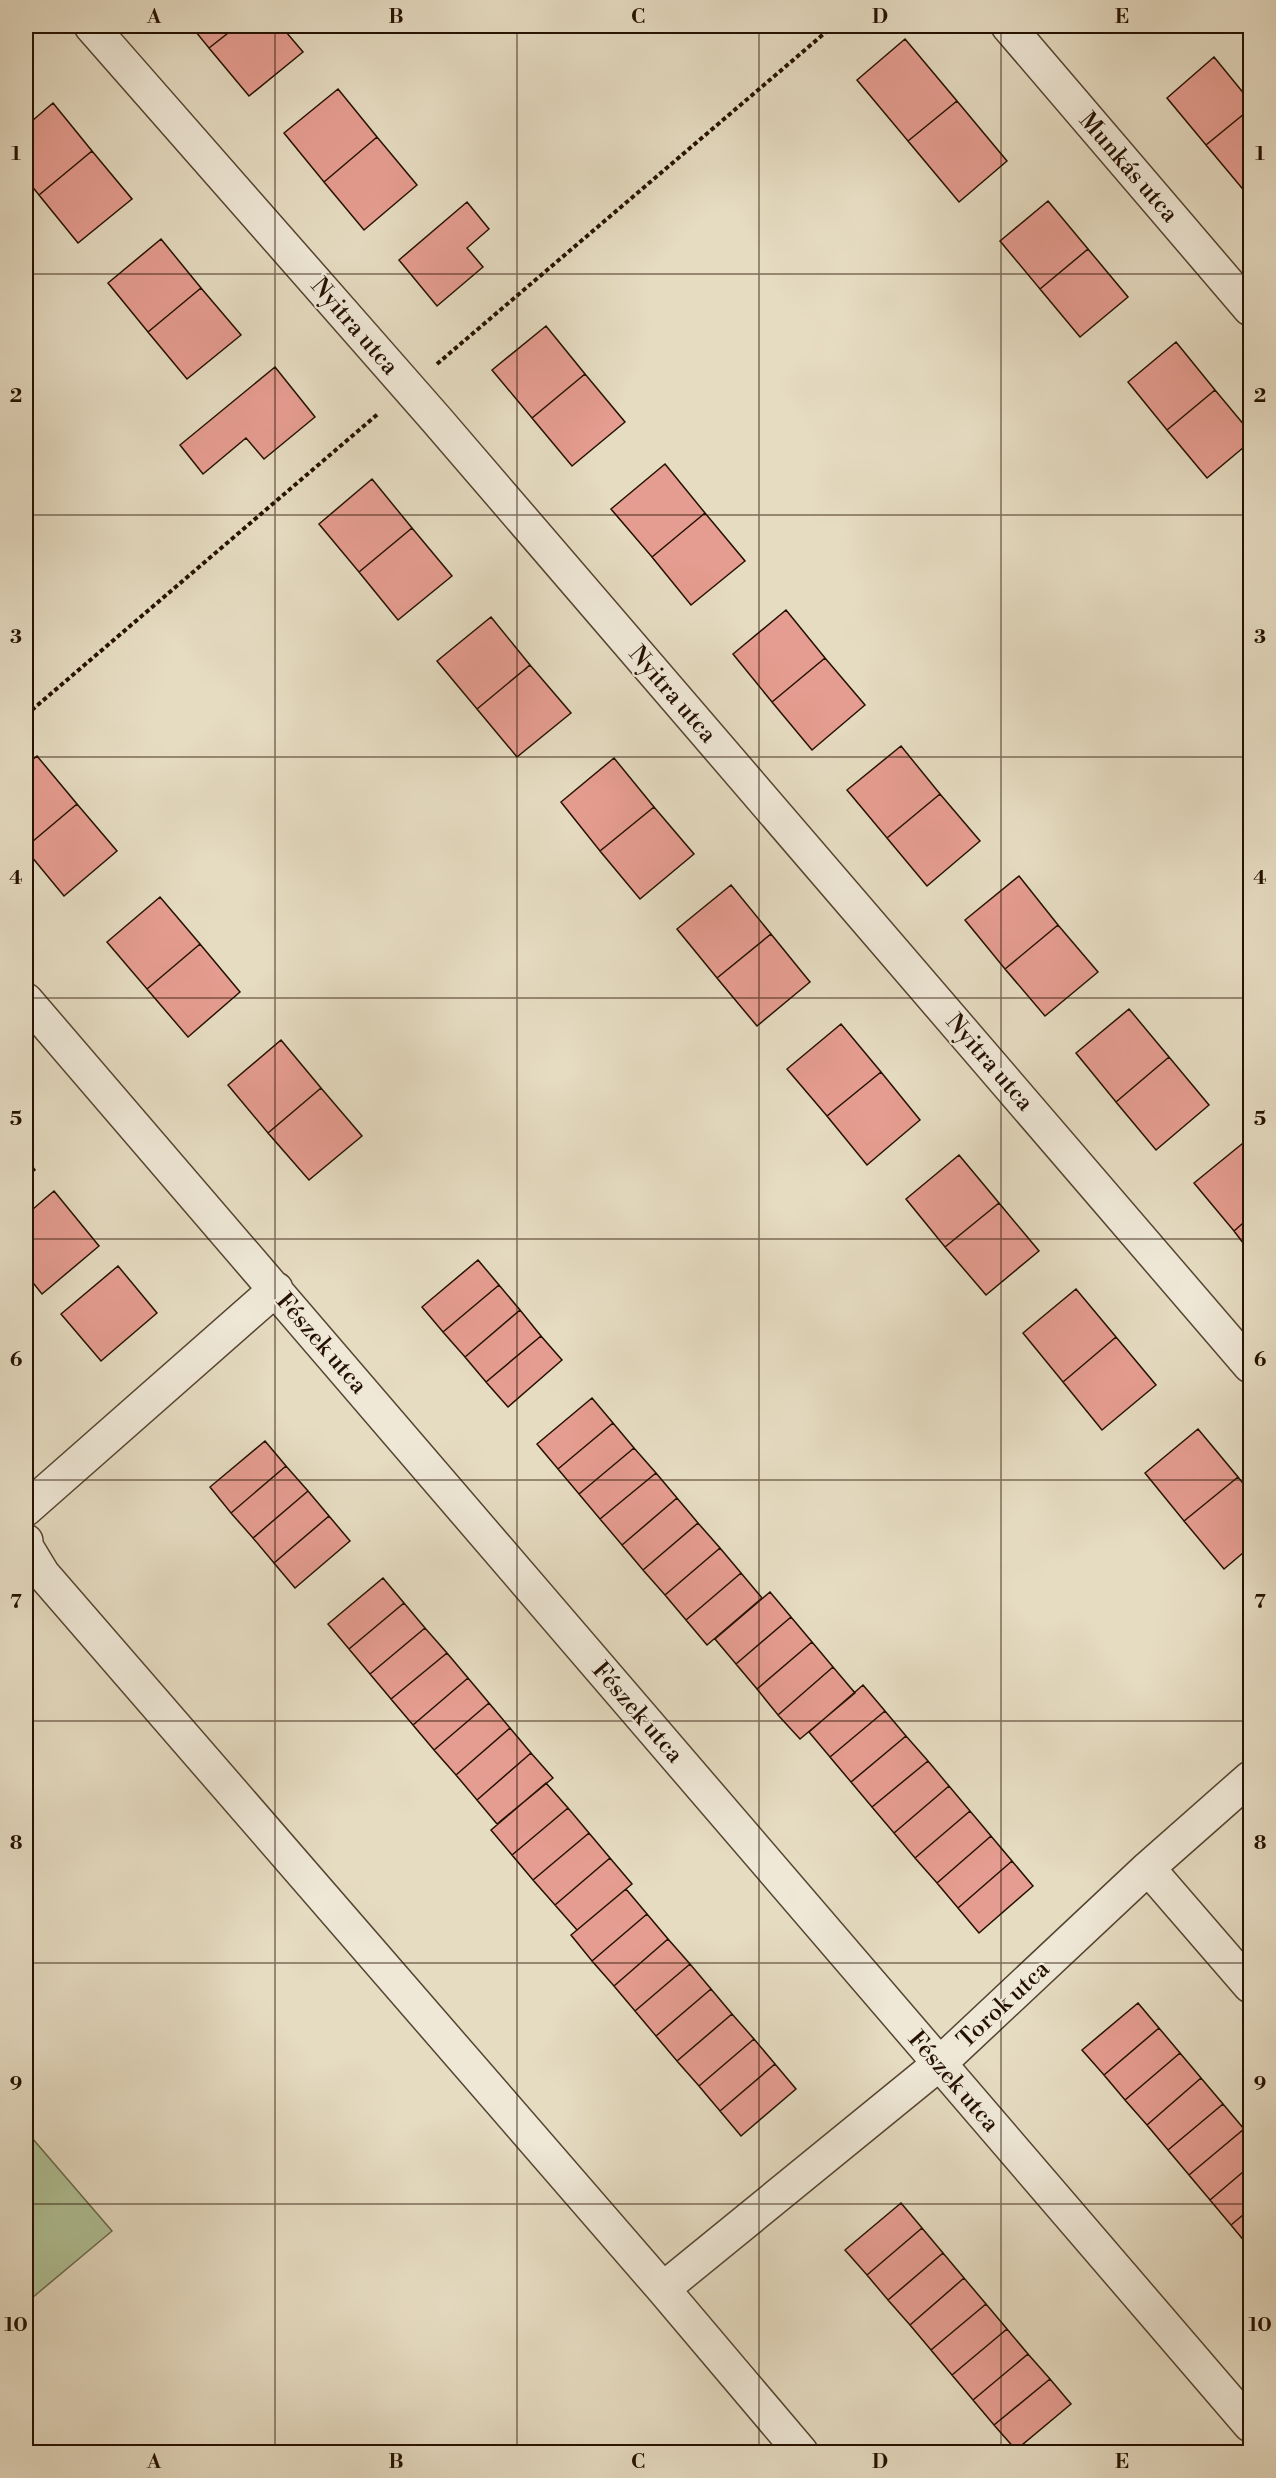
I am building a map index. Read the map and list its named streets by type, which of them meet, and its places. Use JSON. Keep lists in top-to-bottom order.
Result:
{
  "streets": {
    "street": [
      "Munkás utca",
      "Nyitra utca",
      "Fészek utca",
      "Torok utca"
    ]
  },
  "crossings": [
    ["Fészek utca", "Torok utca"]
  ],
  "grid": {
    "columns": [
      "A",
      "B",
      "C",
      "D",
      "E"
    ],
    "rows": [
      "1",
      "2",
      "3",
      "4",
      "5",
      "6",
      "7",
      "8",
      "9",
      "10"
    ]
  }
}
